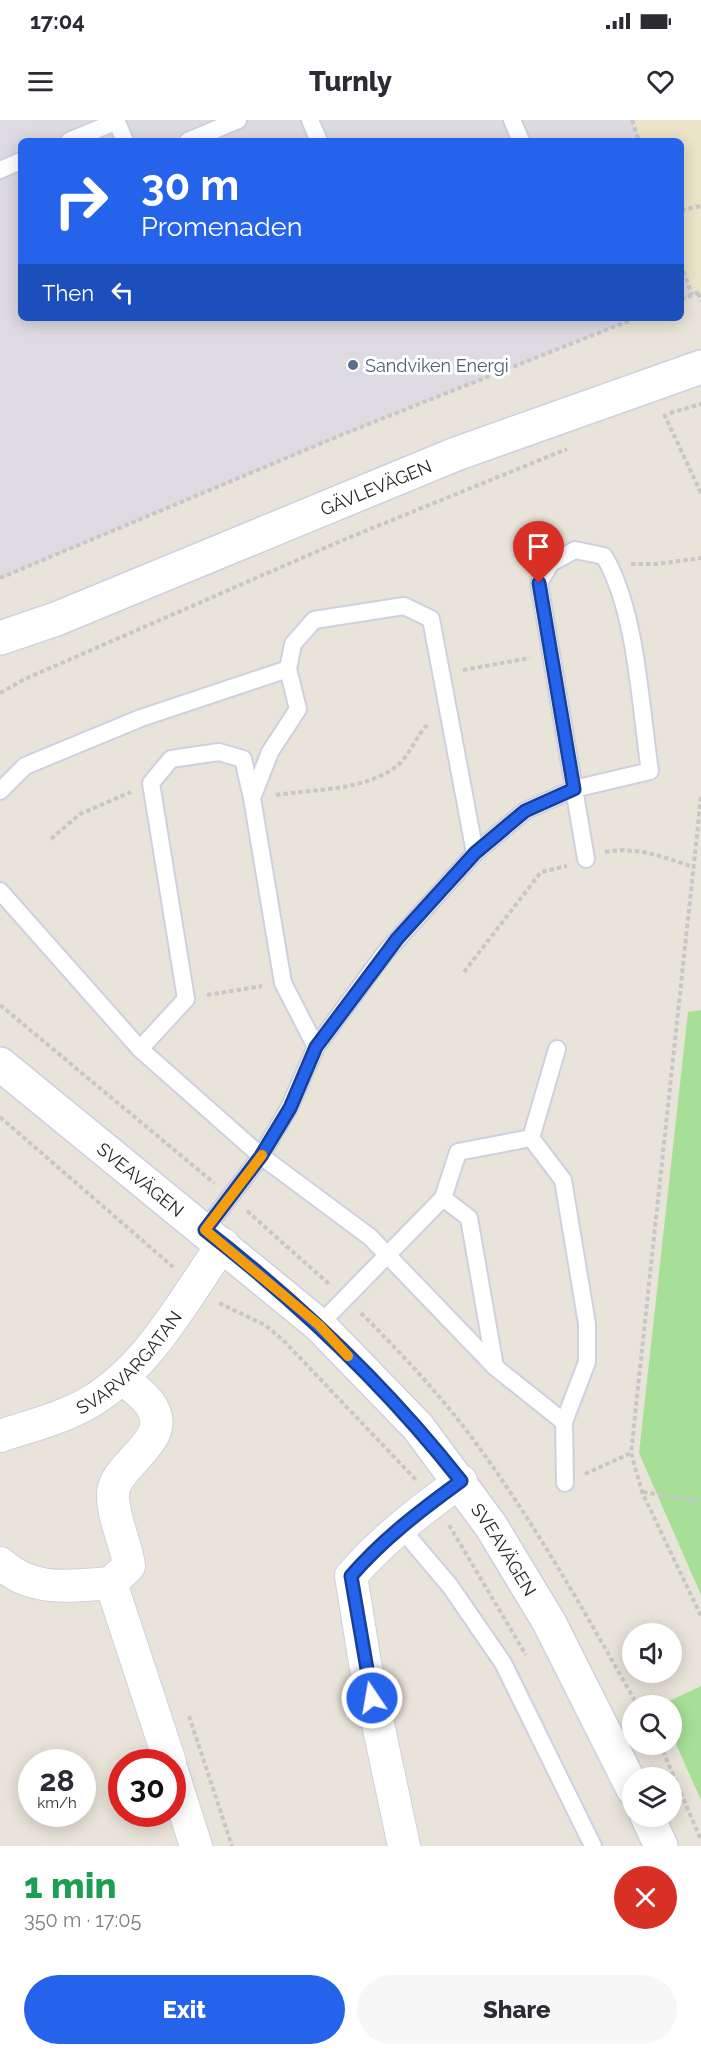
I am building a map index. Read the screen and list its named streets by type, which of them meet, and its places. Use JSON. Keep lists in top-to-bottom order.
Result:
{
  "streets": {
    "main road": ["GÄVLEVÄGEN", "SVEAVÄGEN"],
    "street": ["SVARVARGATAN"]
  },
  "crossings": [
    ["SVEAVÄGEN", "SVARVARGATAN"]
  ],
  "places": ["Sandviken Energi"],
  "page": {
    "status": "17:04",
    "header": "Turnly",
    "turn": ["30 m", "Promenaden"],
    "then": "Then",
    "speed": "28 km/h",
    "limit": "30",
    "heading": ["1 min", "350 m · 17:05"],
    "buttons": ["Exit", "Share"]
  }
}
